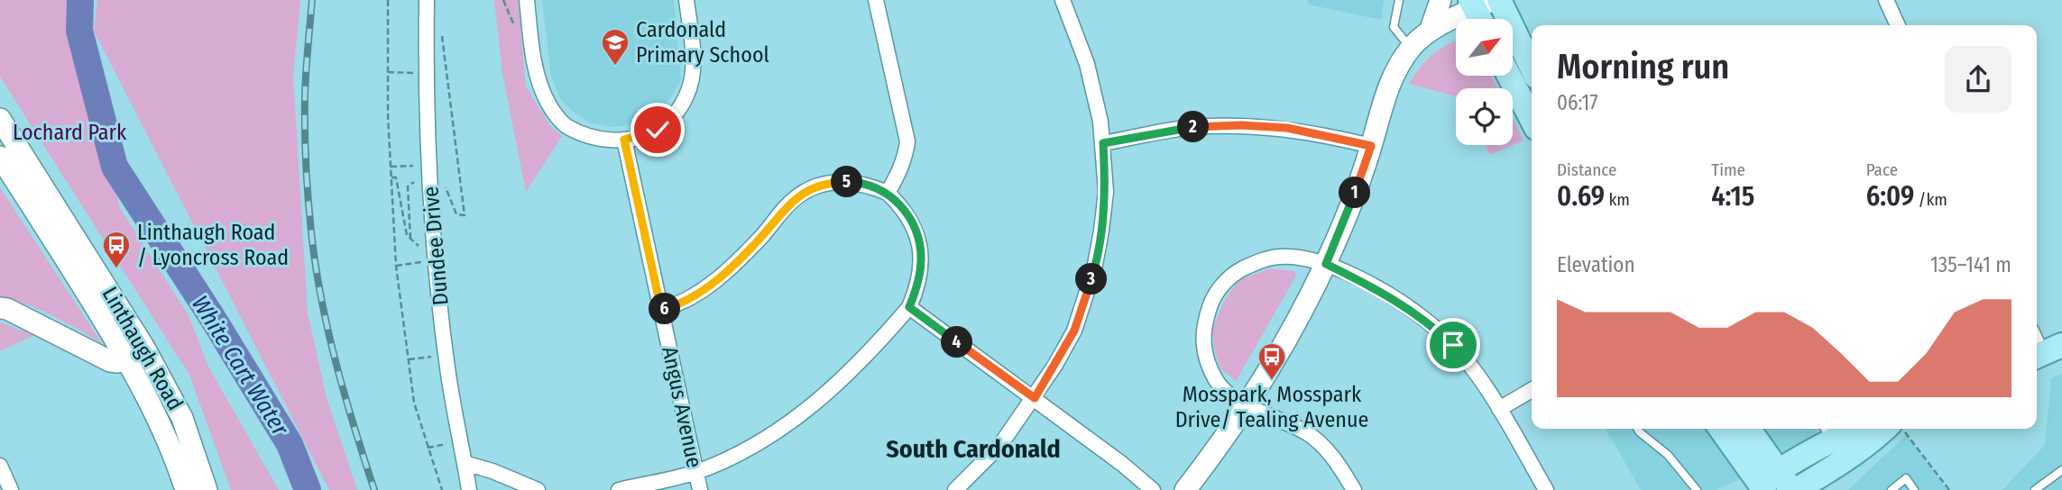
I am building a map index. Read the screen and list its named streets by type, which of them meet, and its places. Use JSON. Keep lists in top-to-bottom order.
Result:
{
  "streets": {
    "street": ["Dundee Drive", "Linthaugh Road", "Angus Avenue"]
  },
  "districts": ["South Cardonald"],
  "water": ["White Cart Water"],
  "parks": ["Lochard Park"],
  "places": {
    "school or university": ["Cardonald Primary School"],
    "bus stop": ["Linthaugh Road / Lyoncross Road", "Mosspark, Mosspark Drive/ Tealing Avenue"]
  },
  "north": "top right",
  "page": {
    "heading": ["Morning run", "06:17"],
    "pins": [
      "2",
      "5",
      "1",
      "3",
      "6",
      "4"
    ],
    "stats": [
      ["Distance", "0.69 km"],
      ["Time", "4:15"],
      ["Pace", "6:09 /km"]
    ],
    "chart": ["Elevation", "135–141 m"]
  }
}
